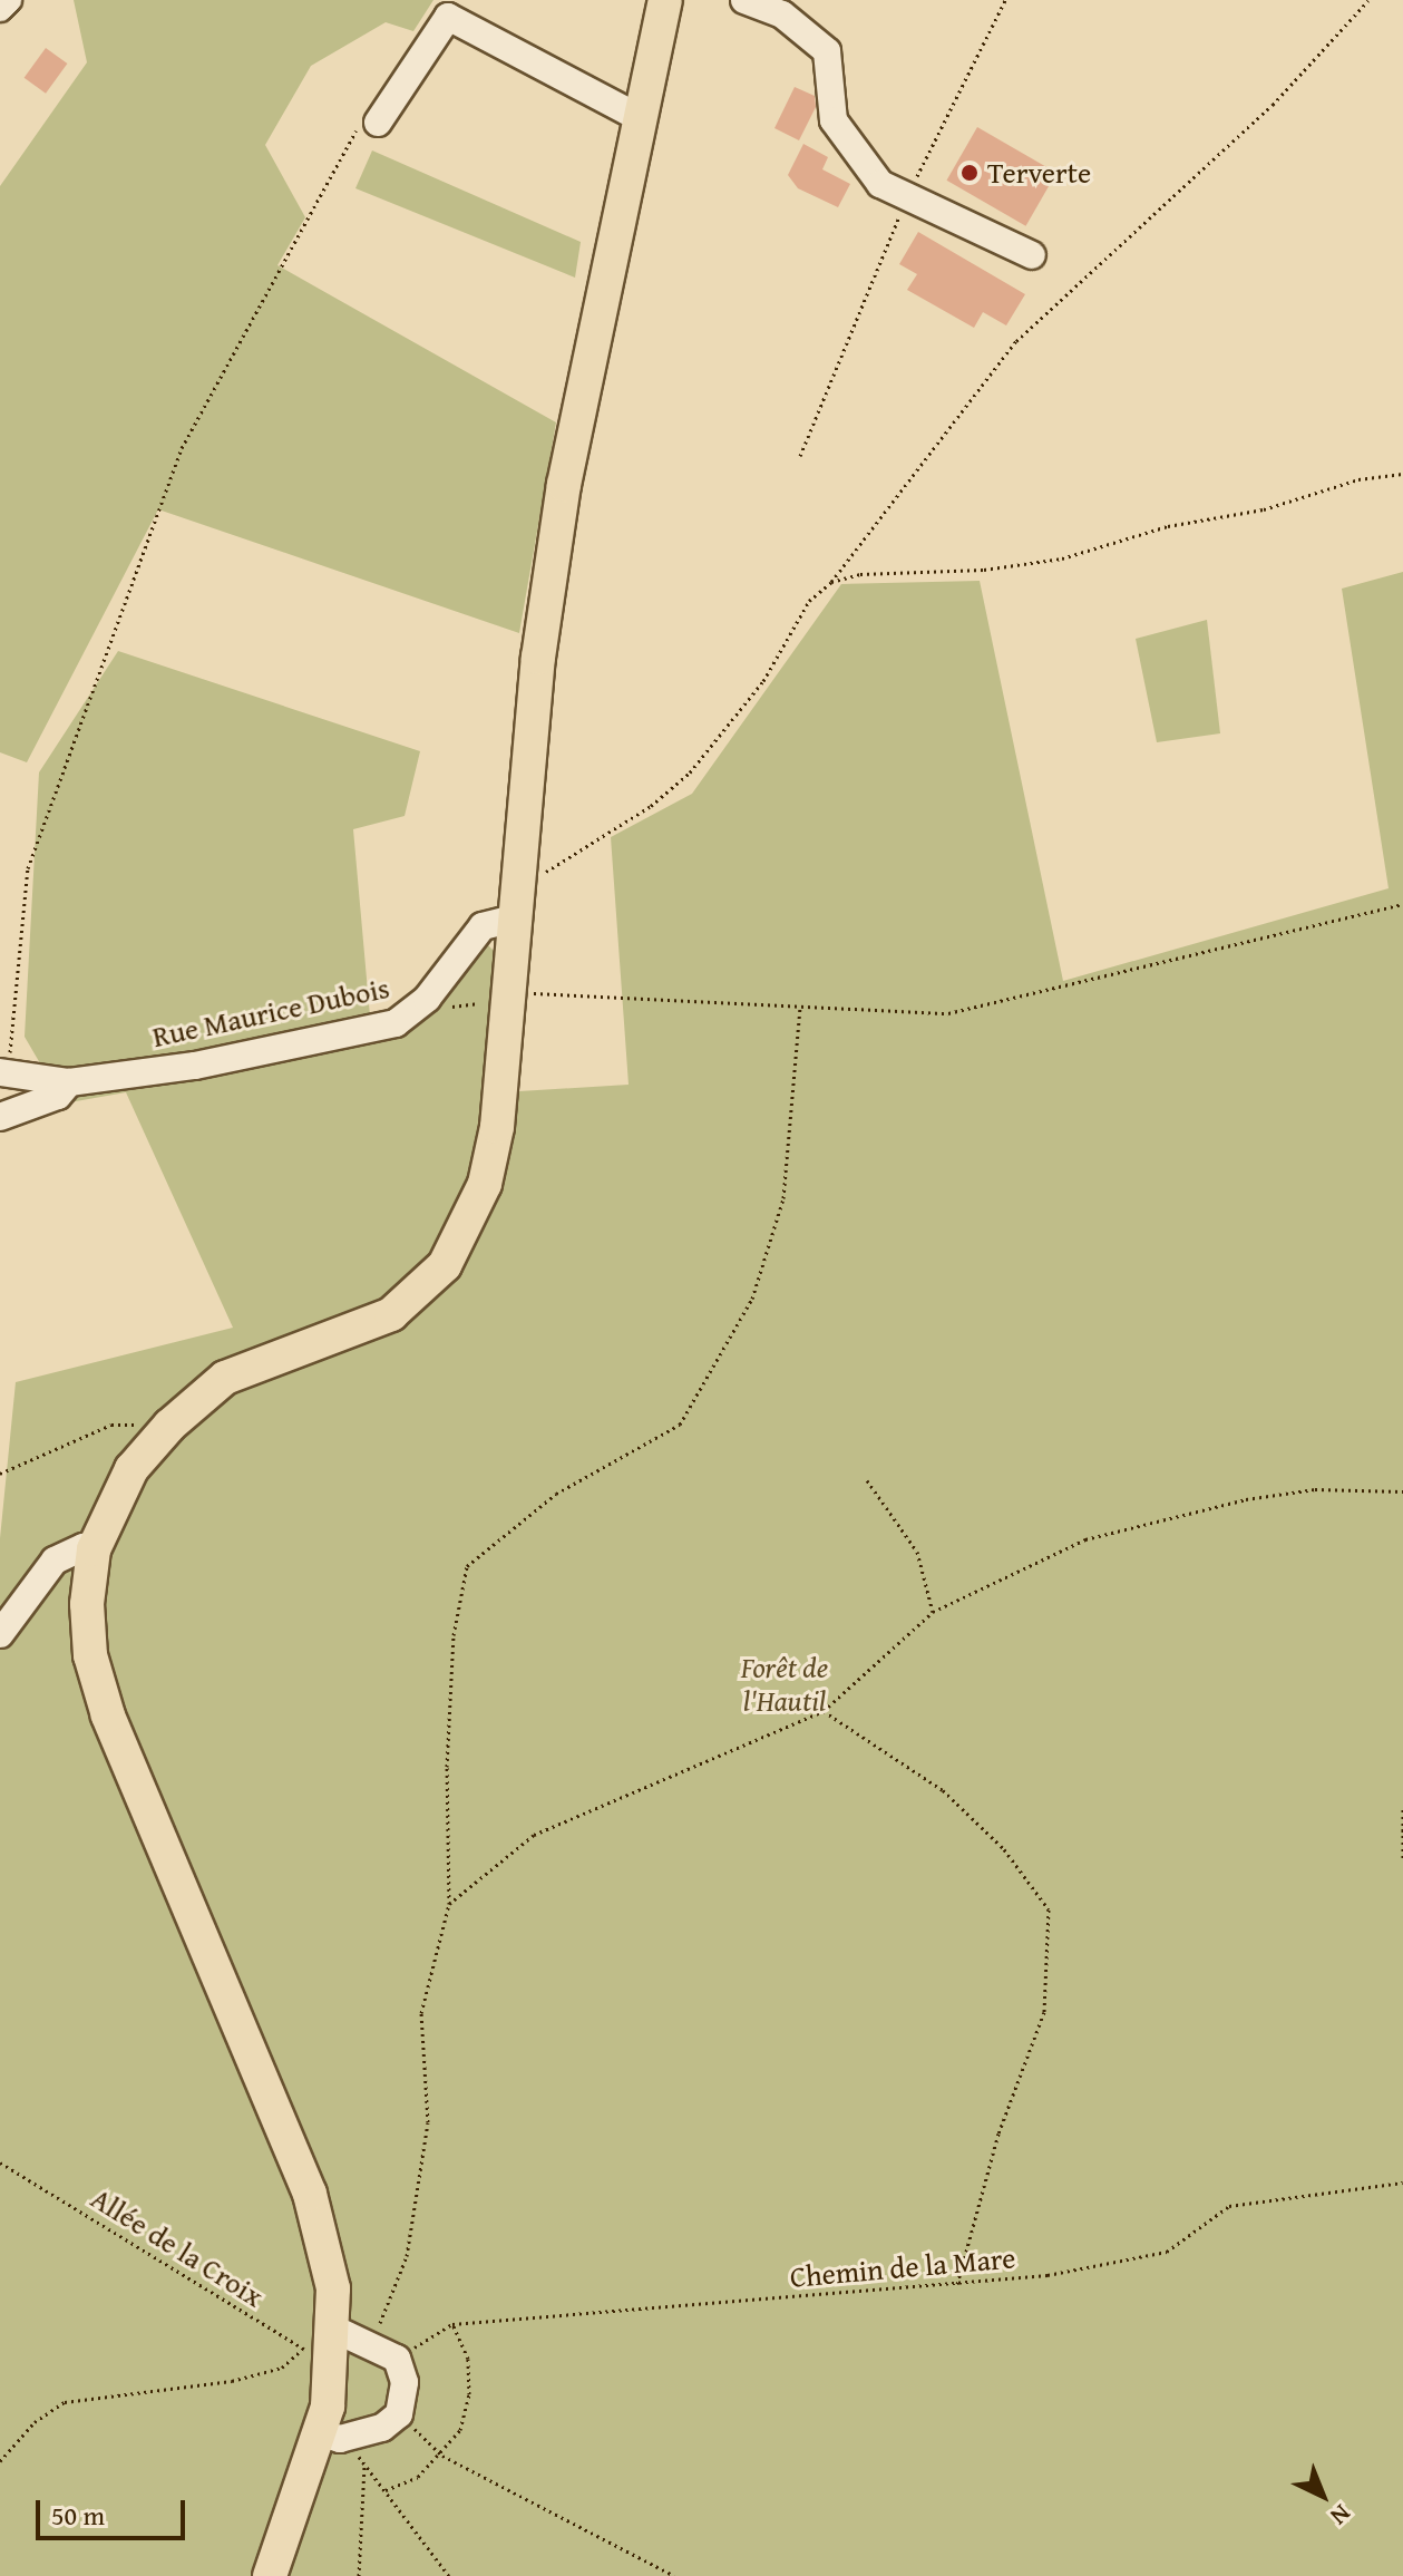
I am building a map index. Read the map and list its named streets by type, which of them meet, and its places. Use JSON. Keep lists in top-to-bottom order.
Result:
{
  "streets": {
    "street": ["Rue Maurice Dubois"],
    "path": ["Allée de la Croix", "Chemin de la Mare"]
  },
  "parks": ["Forêt de l'Hautil"],
  "places": ["Terverte"],
  "scale_bar": "50 m",
  "north": "bottom right"
}
